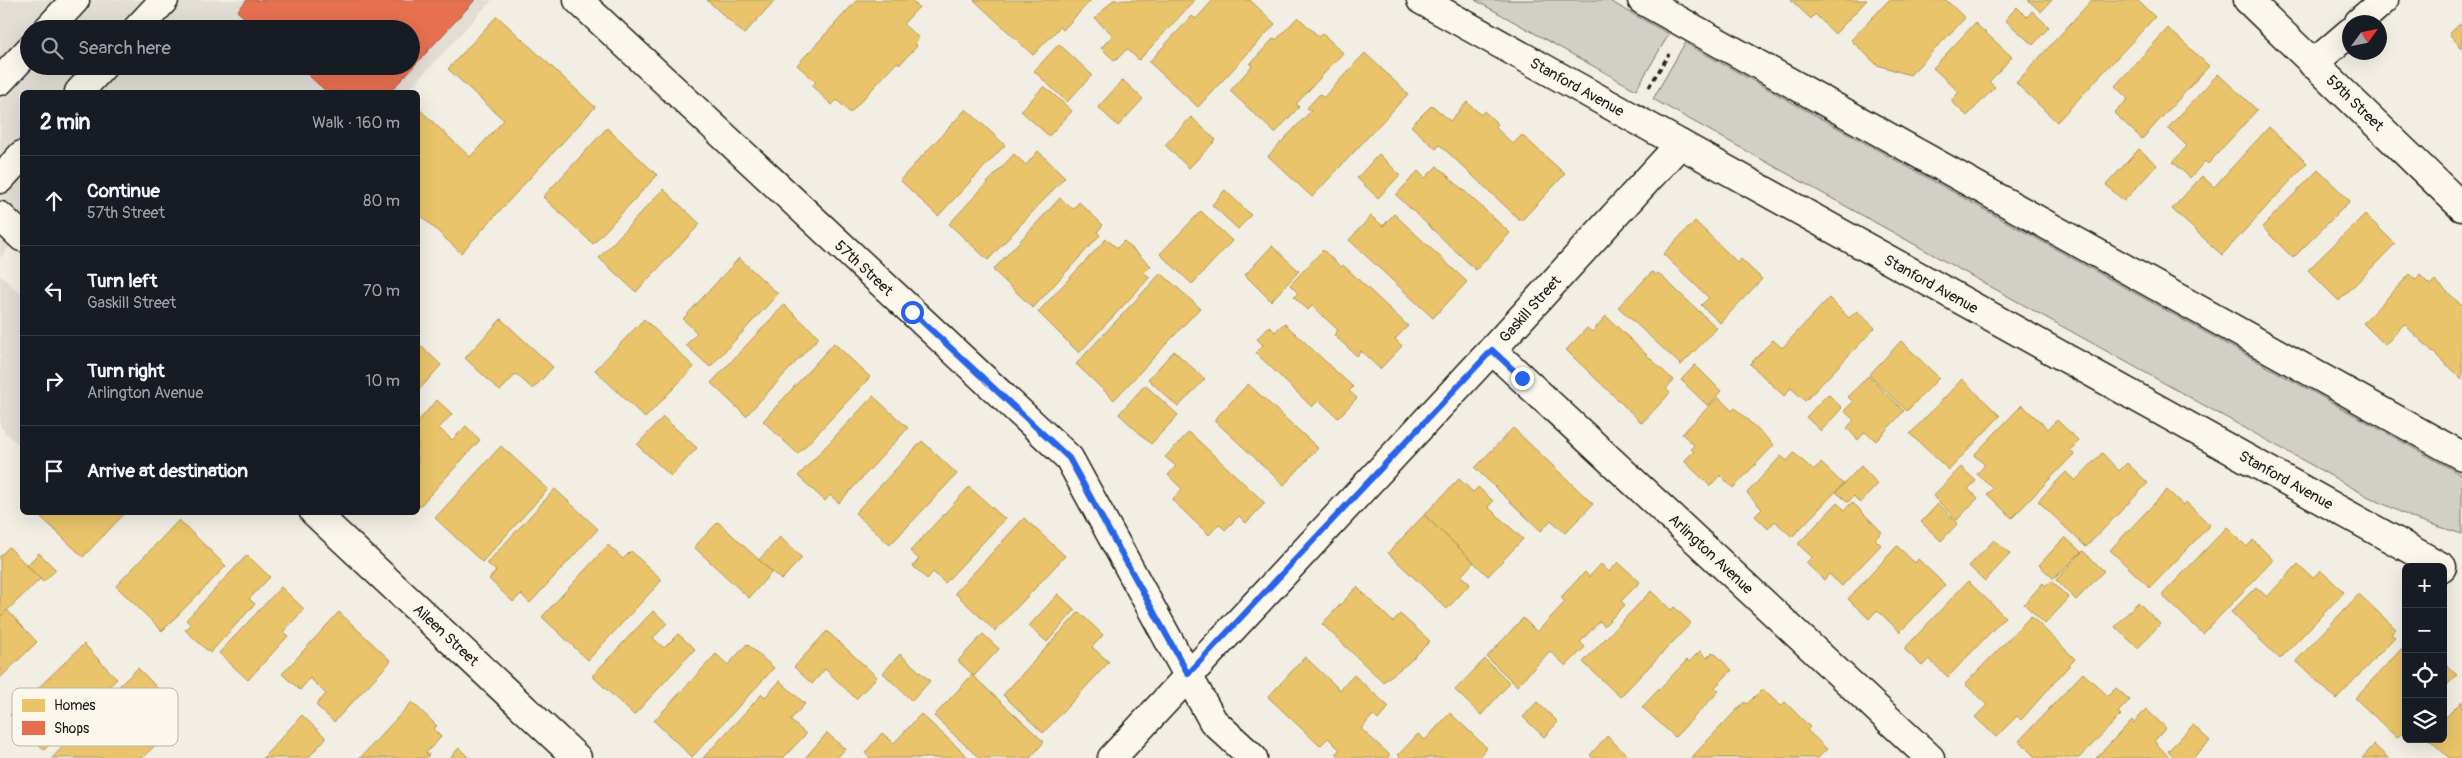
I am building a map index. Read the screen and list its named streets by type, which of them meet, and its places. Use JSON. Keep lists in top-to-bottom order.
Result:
{
  "streets": {
    "street": [
      "Stanford Avenue",
      "59th Street",
      "57th Street",
      "Gaskill Street",
      "Arlington Avenue",
      "Aileen Street"
    ]
  },
  "crossings": [
    ["Stanford Avenue", "Gaskill Street"],
    ["57th Street", "Gaskill Street"],
    ["Gaskill Street", "Arlington Avenue"]
  ],
  "legend": ["Homes", "Shops"],
  "north": "top right",
  "page": {
    "search": "Search here",
    "heading": ["2 min", "Walk · 160 m"],
    "list": [
      ["Continue", "57th Street", "80 m"],
      ["Turn left", "Gaskill Street", "70 m"],
      ["Turn right", "Arlington Avenue", "10 m"],
      "Arrive at destination"
    ],
    "map_buttons": ["+", "−"]
  }
}
